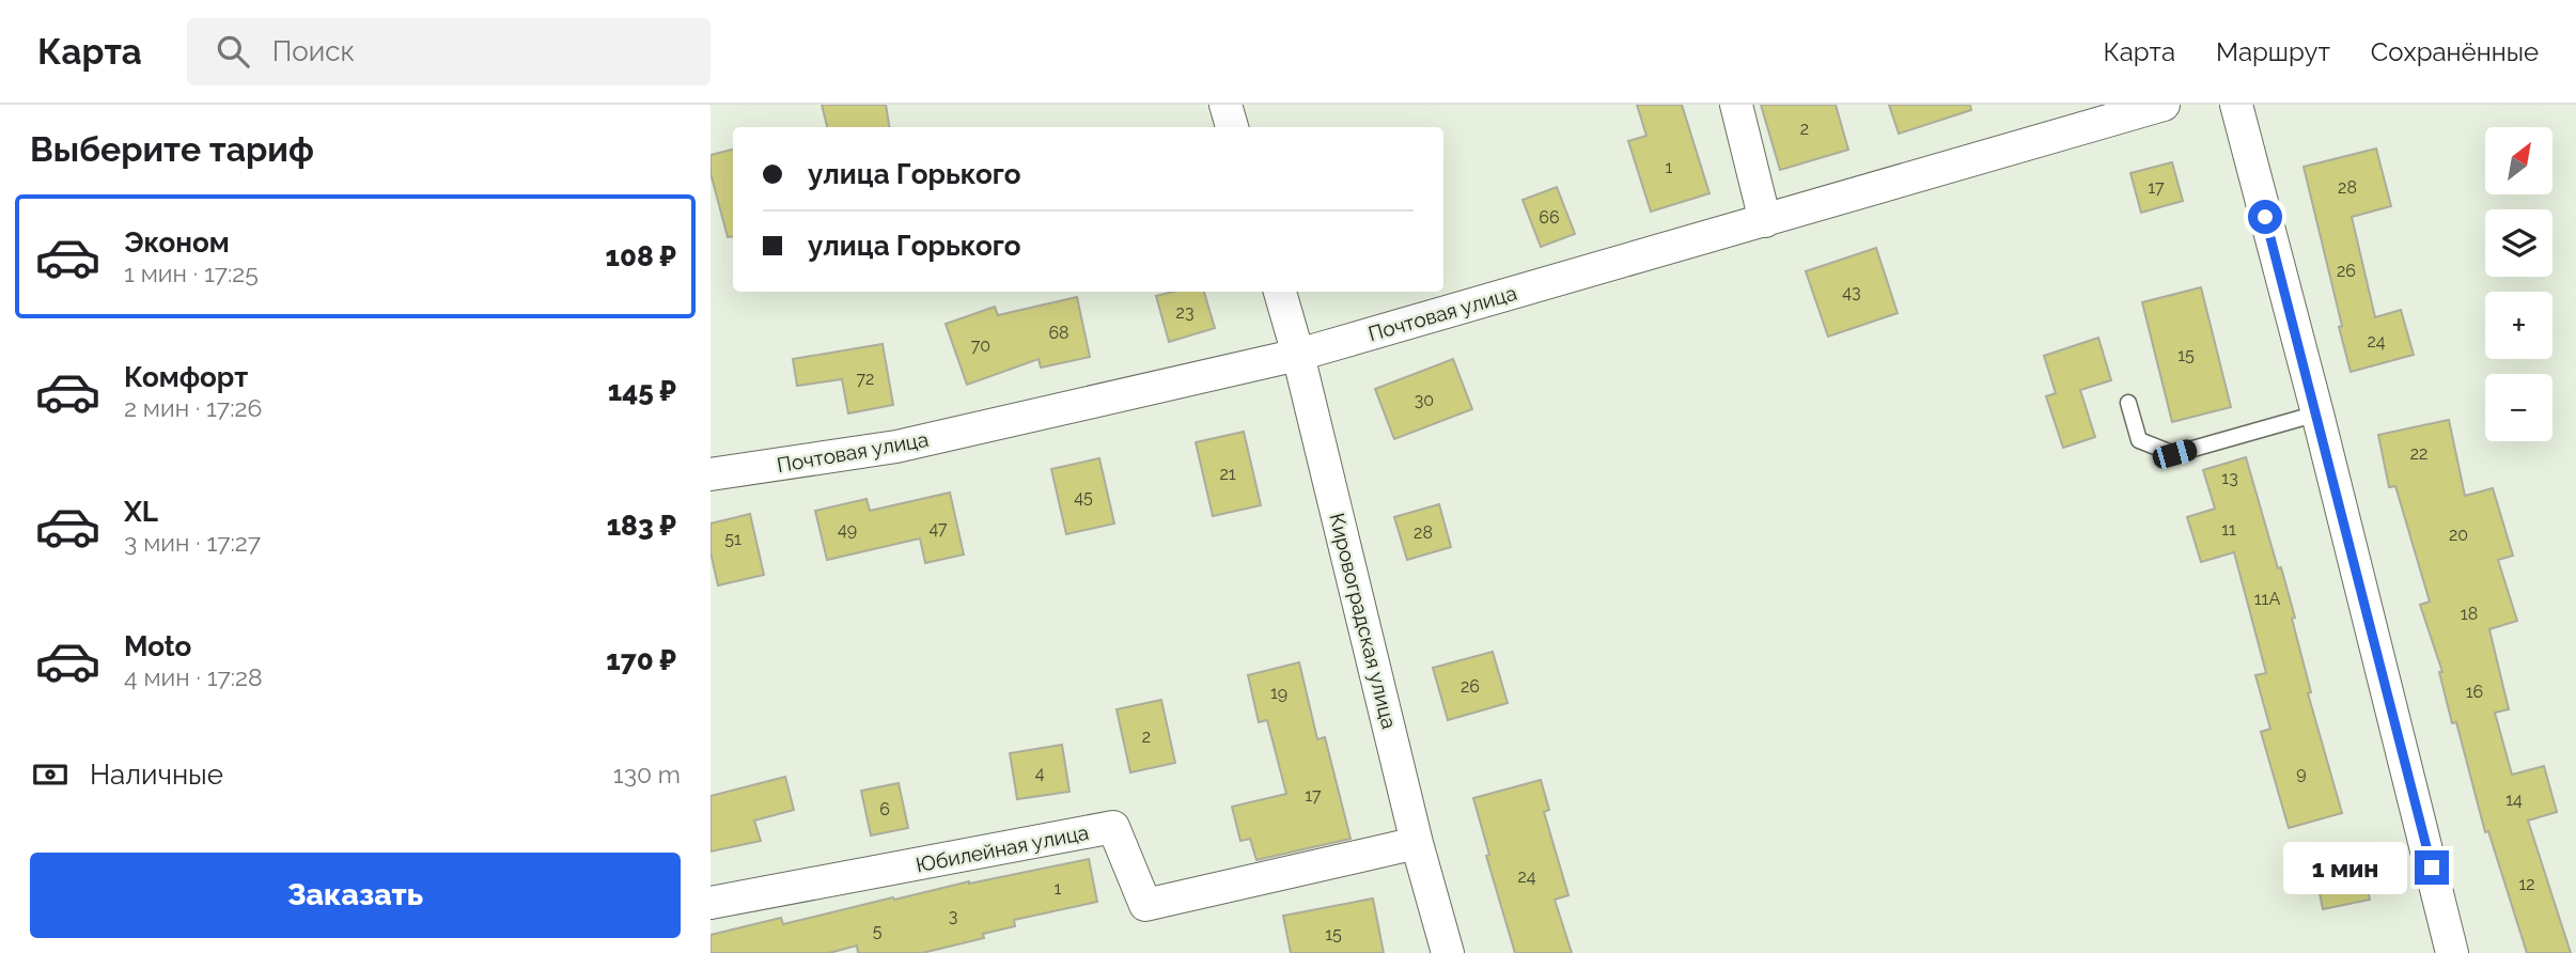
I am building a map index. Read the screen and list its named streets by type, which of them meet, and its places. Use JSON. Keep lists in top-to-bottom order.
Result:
{
  "streets": {
    "street": ["Почтовая улица", "Кировоградская улица", "Юбилейная улица"]
  },
  "crossings": [
    ["Почтовая улица", "Кировоградская улица"],
    ["Кировоградская улица", "Юбилейная улица"]
  ],
  "house_numbers": [
    "2",
    "1",
    "17",
    "28",
    "66",
    "26",
    "43",
    "23",
    "68",
    "24",
    "70",
    "15",
    "72",
    "30",
    "22",
    "21",
    "13",
    "45",
    "47",
    "49",
    "11",
    "28",
    "20",
    "51",
    "11А",
    "18",
    "26",
    "16",
    "19",
    "2",
    "4",
    "9",
    "17",
    "14",
    "6",
    "24",
    "12",
    "1",
    "3",
    "5",
    "15"
  ],
  "north": "top right",
  "page": {
    "header": "Карта",
    "search": "Поиск",
    "nav": ["Карта", "Маршрут", "Сохранённые"],
    "heading": "Выберите тариф",
    "map_buttons": ["+", "−"],
    "banner": ["улица Горького", "улица Горького"],
    "list": [
      {
        "name": "Эконом",
        "note": "1 мин · 17:25",
        "value": "108 ₽"
      },
      {
        "name": "Комфорт",
        "note": "2 мин · 17:26",
        "value": "145 ₽"
      },
      {
        "name": "XL",
        "note": "3 мин · 17:27",
        "value": "183 ₽"
      },
      {
        "name": "Moto",
        "note": "4 мин · 17:28",
        "value": "170 ₽"
      }
    ],
    "pay": ["Наличные", "130 m"],
    "buttons": "Заказать",
    "bubble": "1 мин"
  }
}
